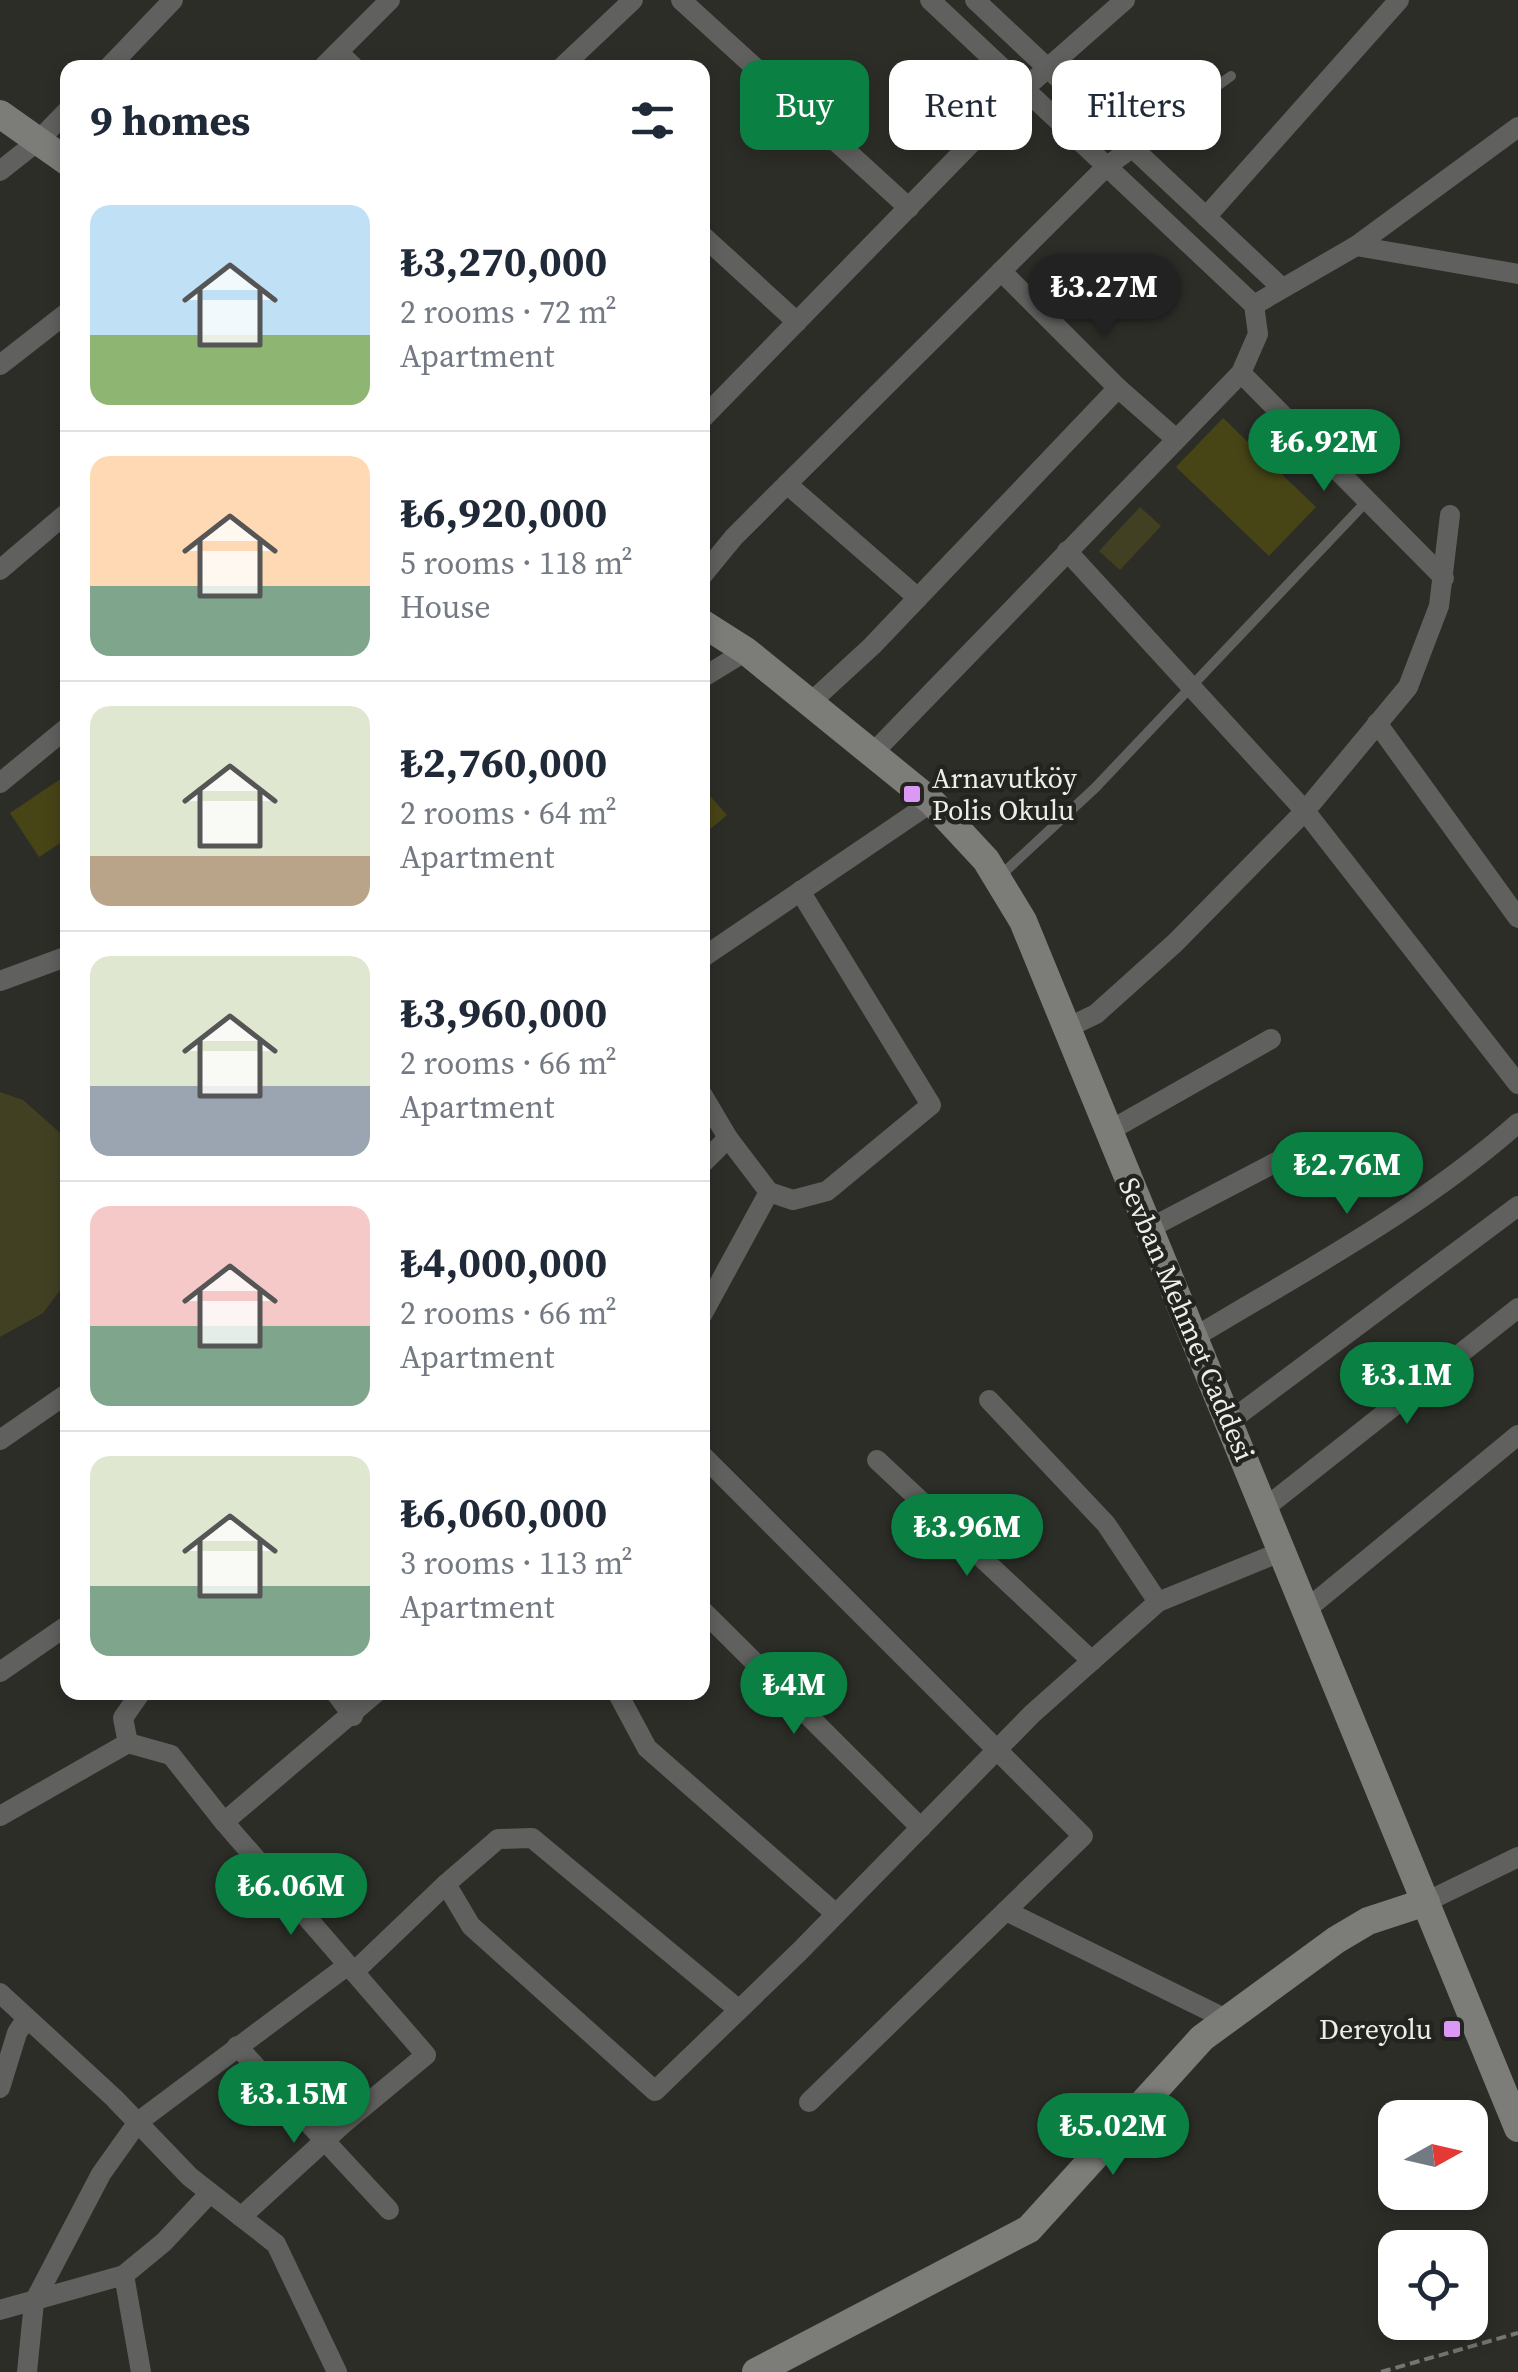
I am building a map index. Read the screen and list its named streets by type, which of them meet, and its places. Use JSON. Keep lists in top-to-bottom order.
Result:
{
  "streets": {
    "main road": ["Sevban Mehmet Caddesi"]
  },
  "places": {
    "transit": ["Arnavutköy Polis Okulu", "Dereyolu"]
  },
  "north": "right",
  "page": {
    "chip": ["Buy", "Rent", "Filters"],
    "heading": "9 homes",
    "list": [
      {
        "name": "₺3,270,000",
        "note": "2 rooms · 72 m² · Apartment"
      },
      {
        "name": "₺6,920,000",
        "note": "5 rooms · 118 m² · House"
      },
      {
        "name": "₺2,760,000",
        "note": "2 rooms · 64 m² · Apartment"
      },
      {
        "name": "₺3,960,000",
        "note": "2 rooms · 66 m² · Apartment"
      },
      {
        "name": "₺4,000,000",
        "note": "2 rooms · 66 m² · Apartment"
      },
      {
        "name": "₺6,060,000",
        "note": "3 rooms · 113 m² · Apartment"
      }
    ],
    "price": [
      "₺3.27M",
      "₺6.92M",
      "₺2.76M",
      "₺3.1M",
      "₺3.96M",
      "₺4M",
      "₺6.06M",
      "₺3.15M",
      "₺5.02M"
    ]
  }
}
